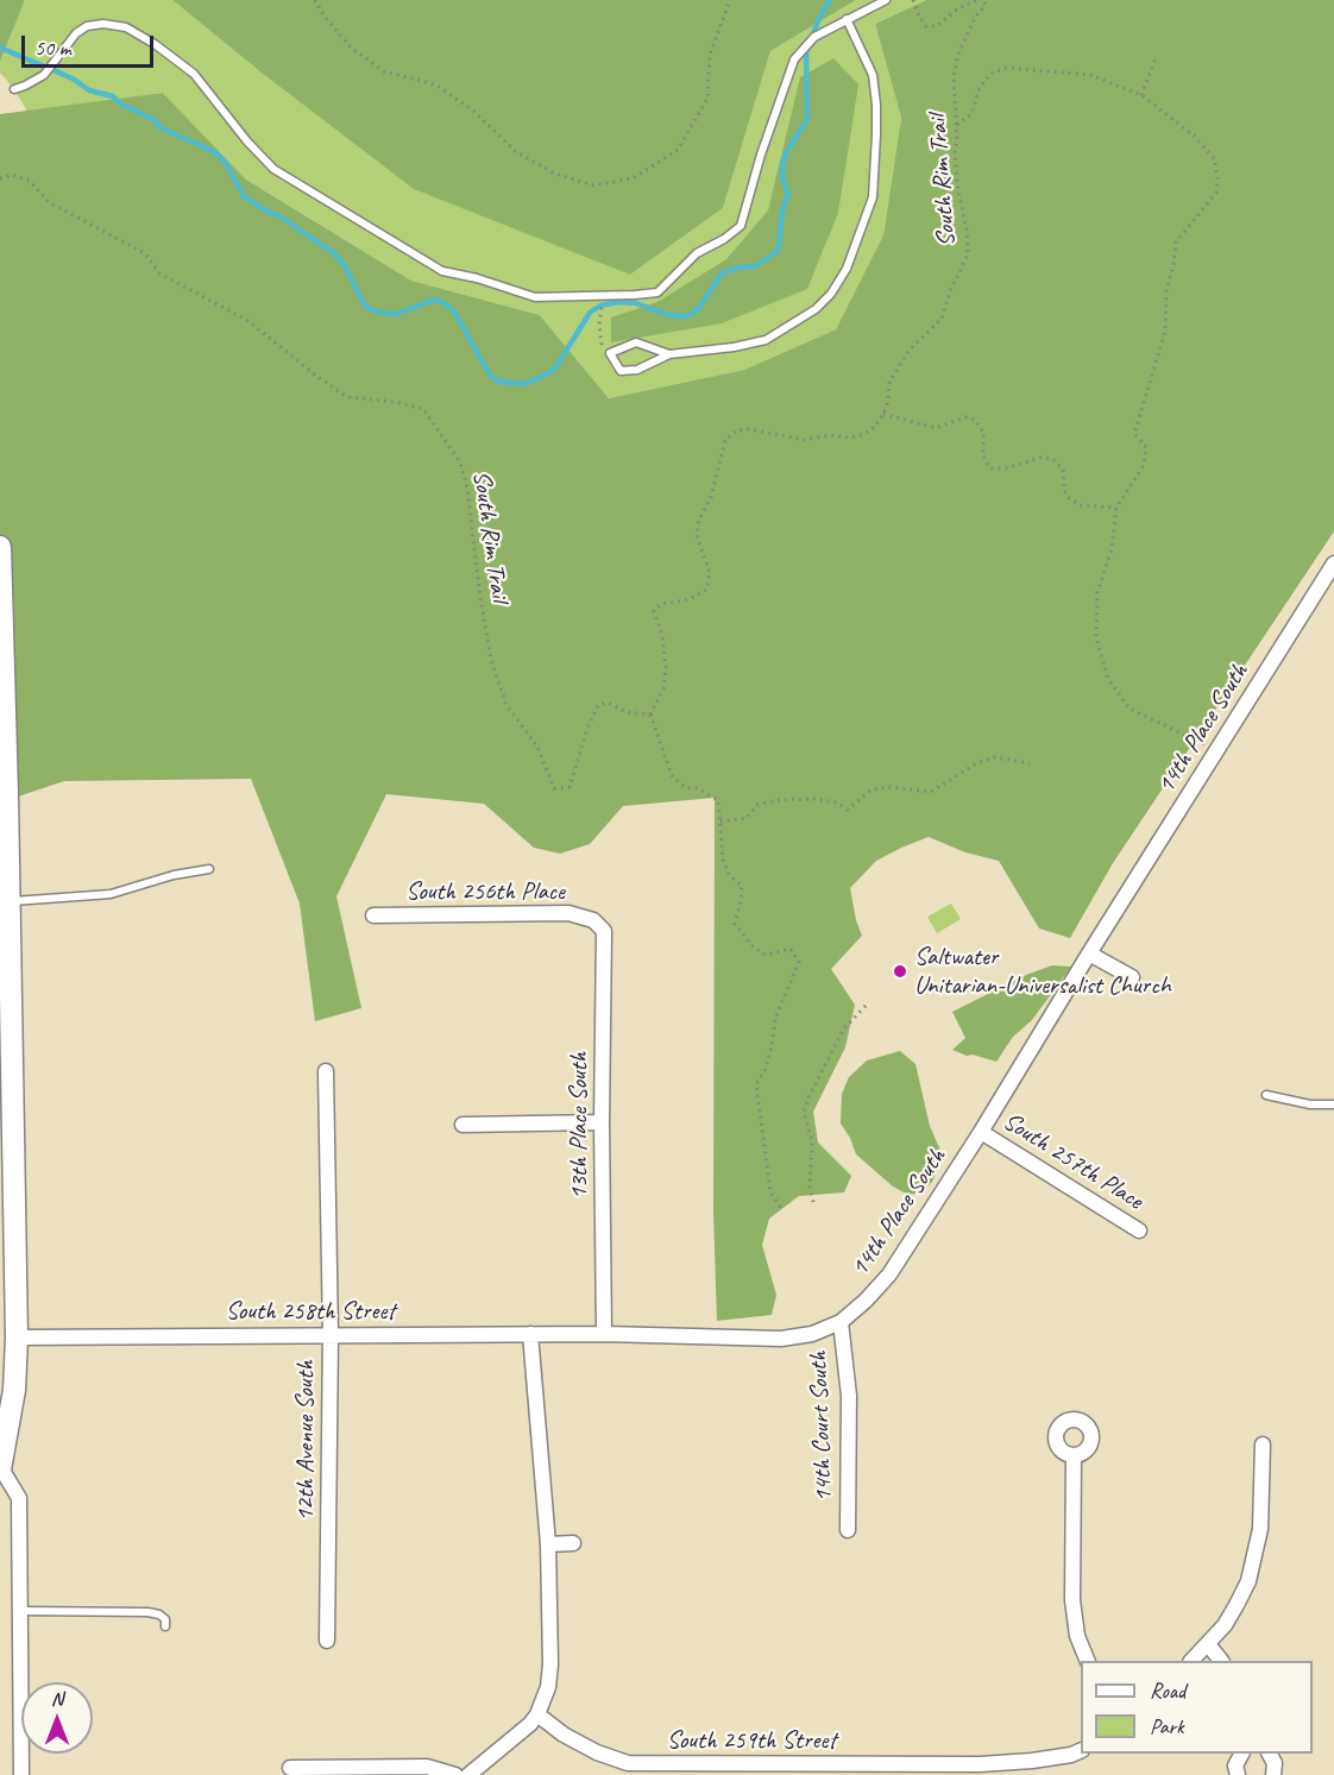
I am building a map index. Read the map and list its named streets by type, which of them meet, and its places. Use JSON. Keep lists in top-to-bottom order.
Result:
{
  "streets": {
    "street": [
      "14th Place South",
      "South 256th Place",
      "13th Place South",
      "South 257th Place",
      "South 258th Street",
      "14th Court South",
      "12th Avenue South",
      "South 259th Street"
    ],
    "path": ["South Rim Trail"]
  },
  "crossings": [
    ["14th Place South", "13th Place South"],
    ["14th Place South", "South 257th Place"],
    ["14th Place South", "South 258th Street"],
    ["14th Place South", "14th Court South"],
    ["South 256th Place", "13th Place South"],
    ["13th Place South", "South 258th Street"],
    ["South 258th Street", "12th Avenue South"]
  ],
  "places": ["Saltwater Unitarian-Universalist Church"],
  "legend": ["Road", "Park"],
  "scale_bar": "50 m",
  "north": "top"
}
